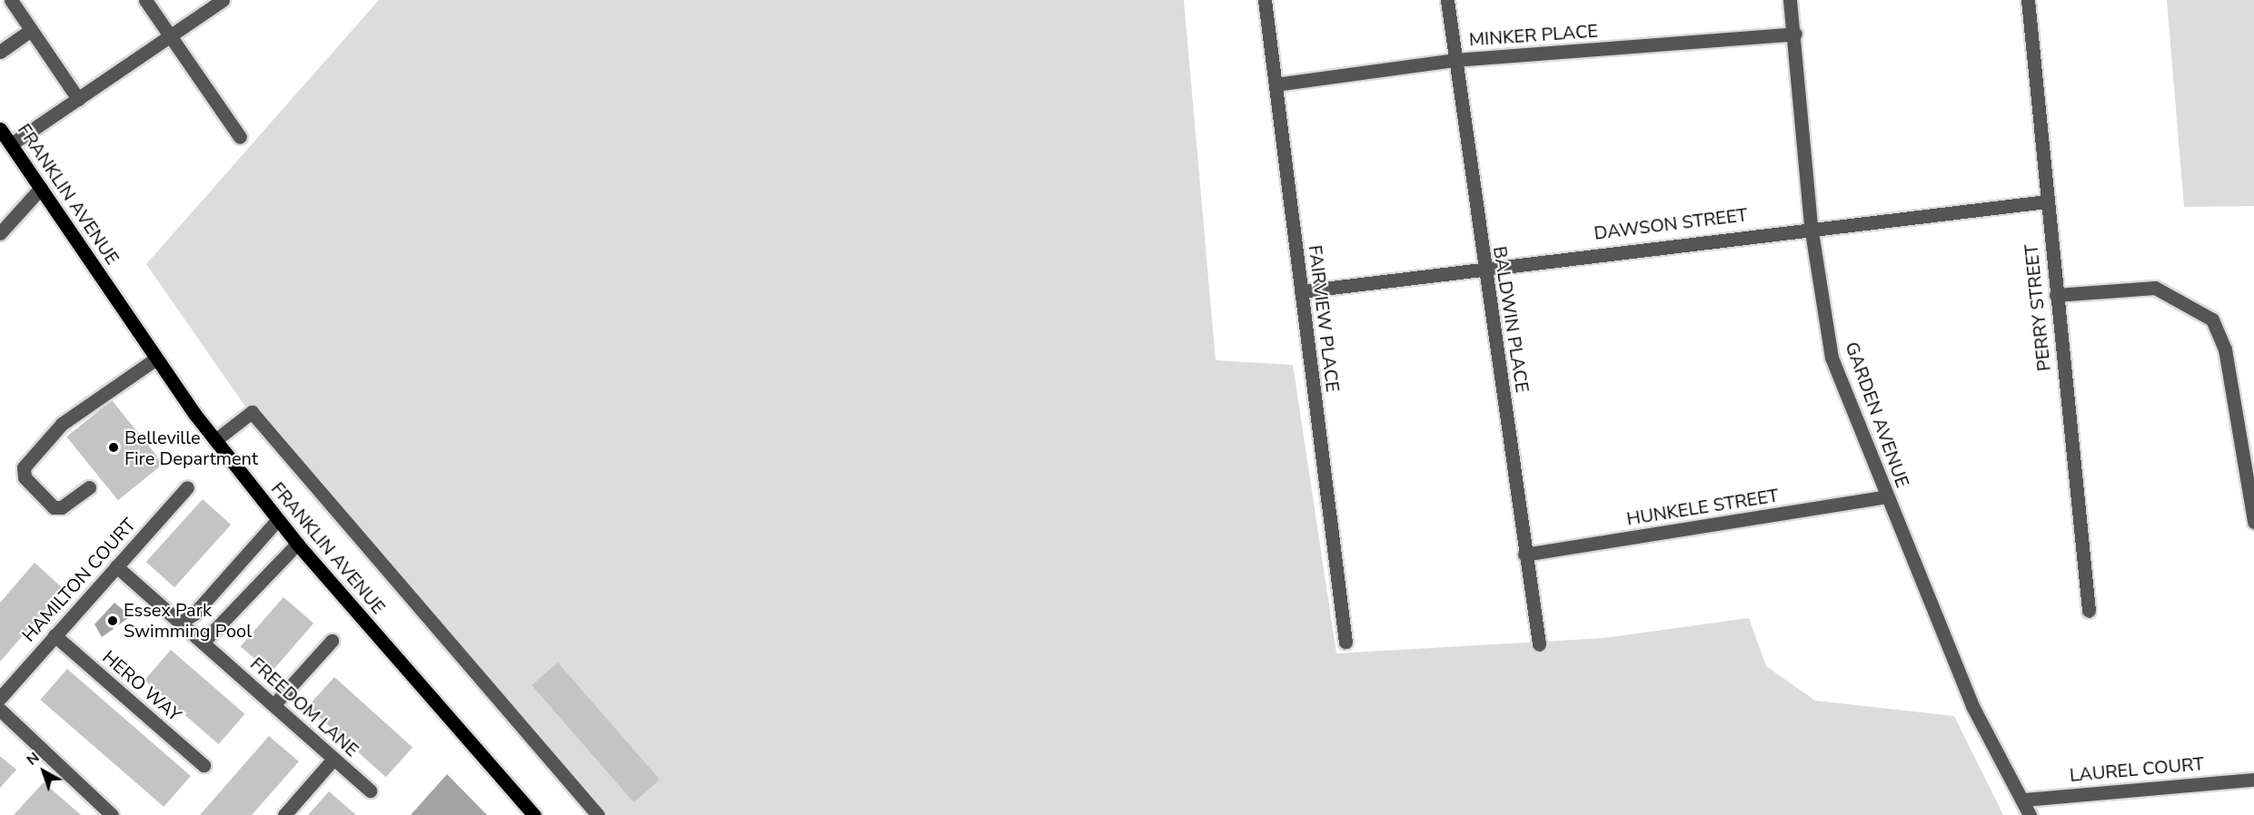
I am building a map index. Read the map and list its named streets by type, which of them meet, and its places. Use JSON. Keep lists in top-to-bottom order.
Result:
{
  "streets": {
    "main road": ["FRANKLIN AVENUE"],
    "street": [
      "MINKER PLACE",
      "DAWSON STREET",
      "PERRY STREET",
      "FAIRVIEW PLACE",
      "BALDWIN PLACE",
      "GARDEN AVENUE",
      "HUNKELE STREET",
      "HAMILTON COURT",
      "HERO WAY",
      "FREEDOM LANE",
      "LAUREL COURT"
    ]
  },
  "crossings": [
    ["MINKER PLACE", "FAIRVIEW PLACE"],
    ["MINKER PLACE", "BALDWIN PLACE"],
    ["MINKER PLACE", "GARDEN AVENUE"],
    ["DAWSON STREET", "PERRY STREET"],
    ["DAWSON STREET", "FAIRVIEW PLACE"],
    ["DAWSON STREET", "BALDWIN PLACE"],
    ["DAWSON STREET", "GARDEN AVENUE"],
    ["BALDWIN PLACE", "HUNKELE STREET"],
    ["GARDEN AVENUE", "HUNKELE STREET"],
    ["GARDEN AVENUE", "LAUREL COURT"],
    ["HAMILTON COURT", "HERO WAY"],
    ["HAMILTON COURT", "FREEDOM LANE"]
  ],
  "places": ["Belleville Fire Department", "Essex Park Swimming Pool"],
  "north": "top left"
}
